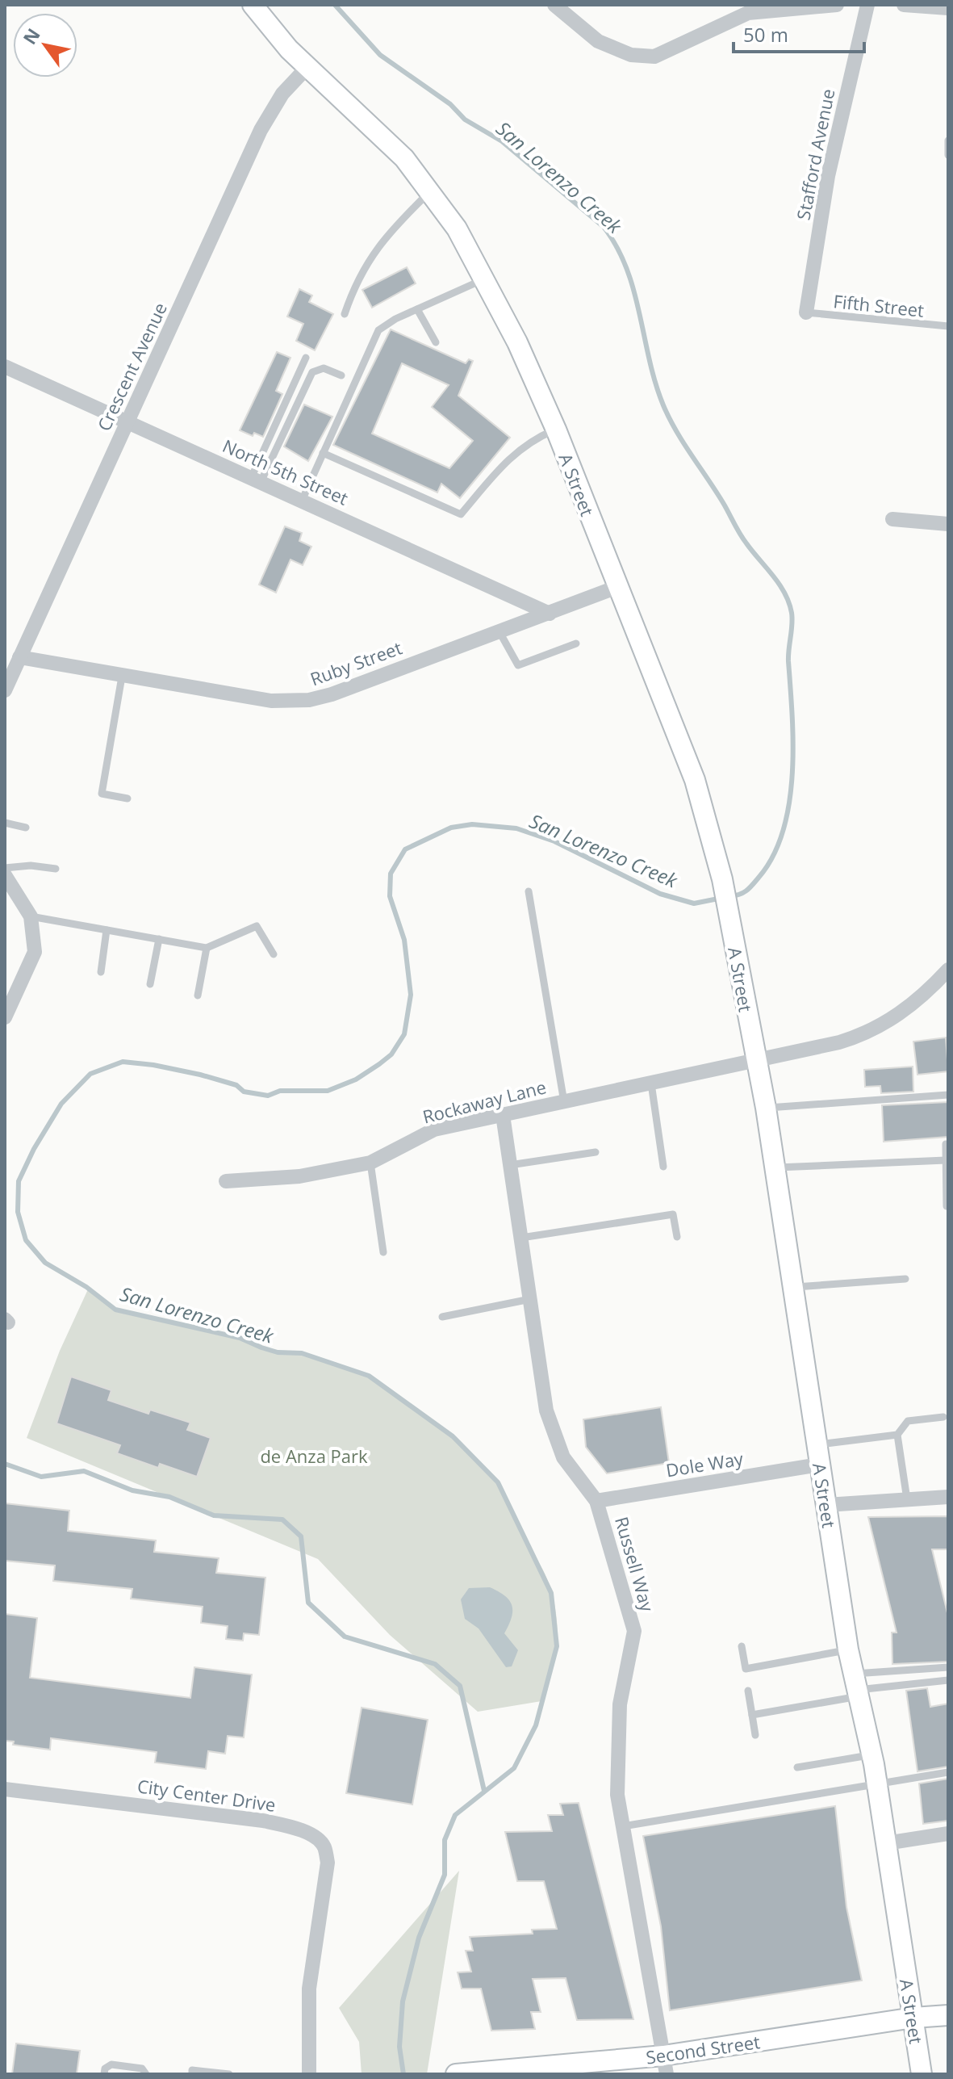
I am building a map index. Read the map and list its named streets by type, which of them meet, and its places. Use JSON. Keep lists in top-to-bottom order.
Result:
{
  "streets": {
    "main road": ["A Street", "Second Street"],
    "street": [
      "Stafford Avenue",
      "Crescent Avenue",
      "North 5th Street",
      "Ruby Street",
      "Rockaway Lane",
      "Dole Way",
      "Russell Way",
      "City Center Drive"
    ],
    "lane": ["Fifth Street"]
  },
  "crossings": [
    ["Stafford Avenue", "Fifth Street"],
    ["Crescent Avenue", "North 5th Street"],
    ["Crescent Avenue", "A Street"],
    ["Crescent Avenue", "Ruby Street"],
    ["North 5th Street", "Ruby Street"],
    ["A Street", "Ruby Street"],
    ["A Street", "Rockaway Lane"],
    ["A Street", "Dole Way"],
    ["A Street", "Second Street"],
    ["Rockaway Lane", "Russell Way"],
    ["Dole Way", "Russell Way"],
    ["Russell Way", "Second Street"]
  ],
  "water": ["San Lorenzo Creek"],
  "parks": ["de Anza Park"],
  "scale_bar": "50 m",
  "north": "top left"
}
